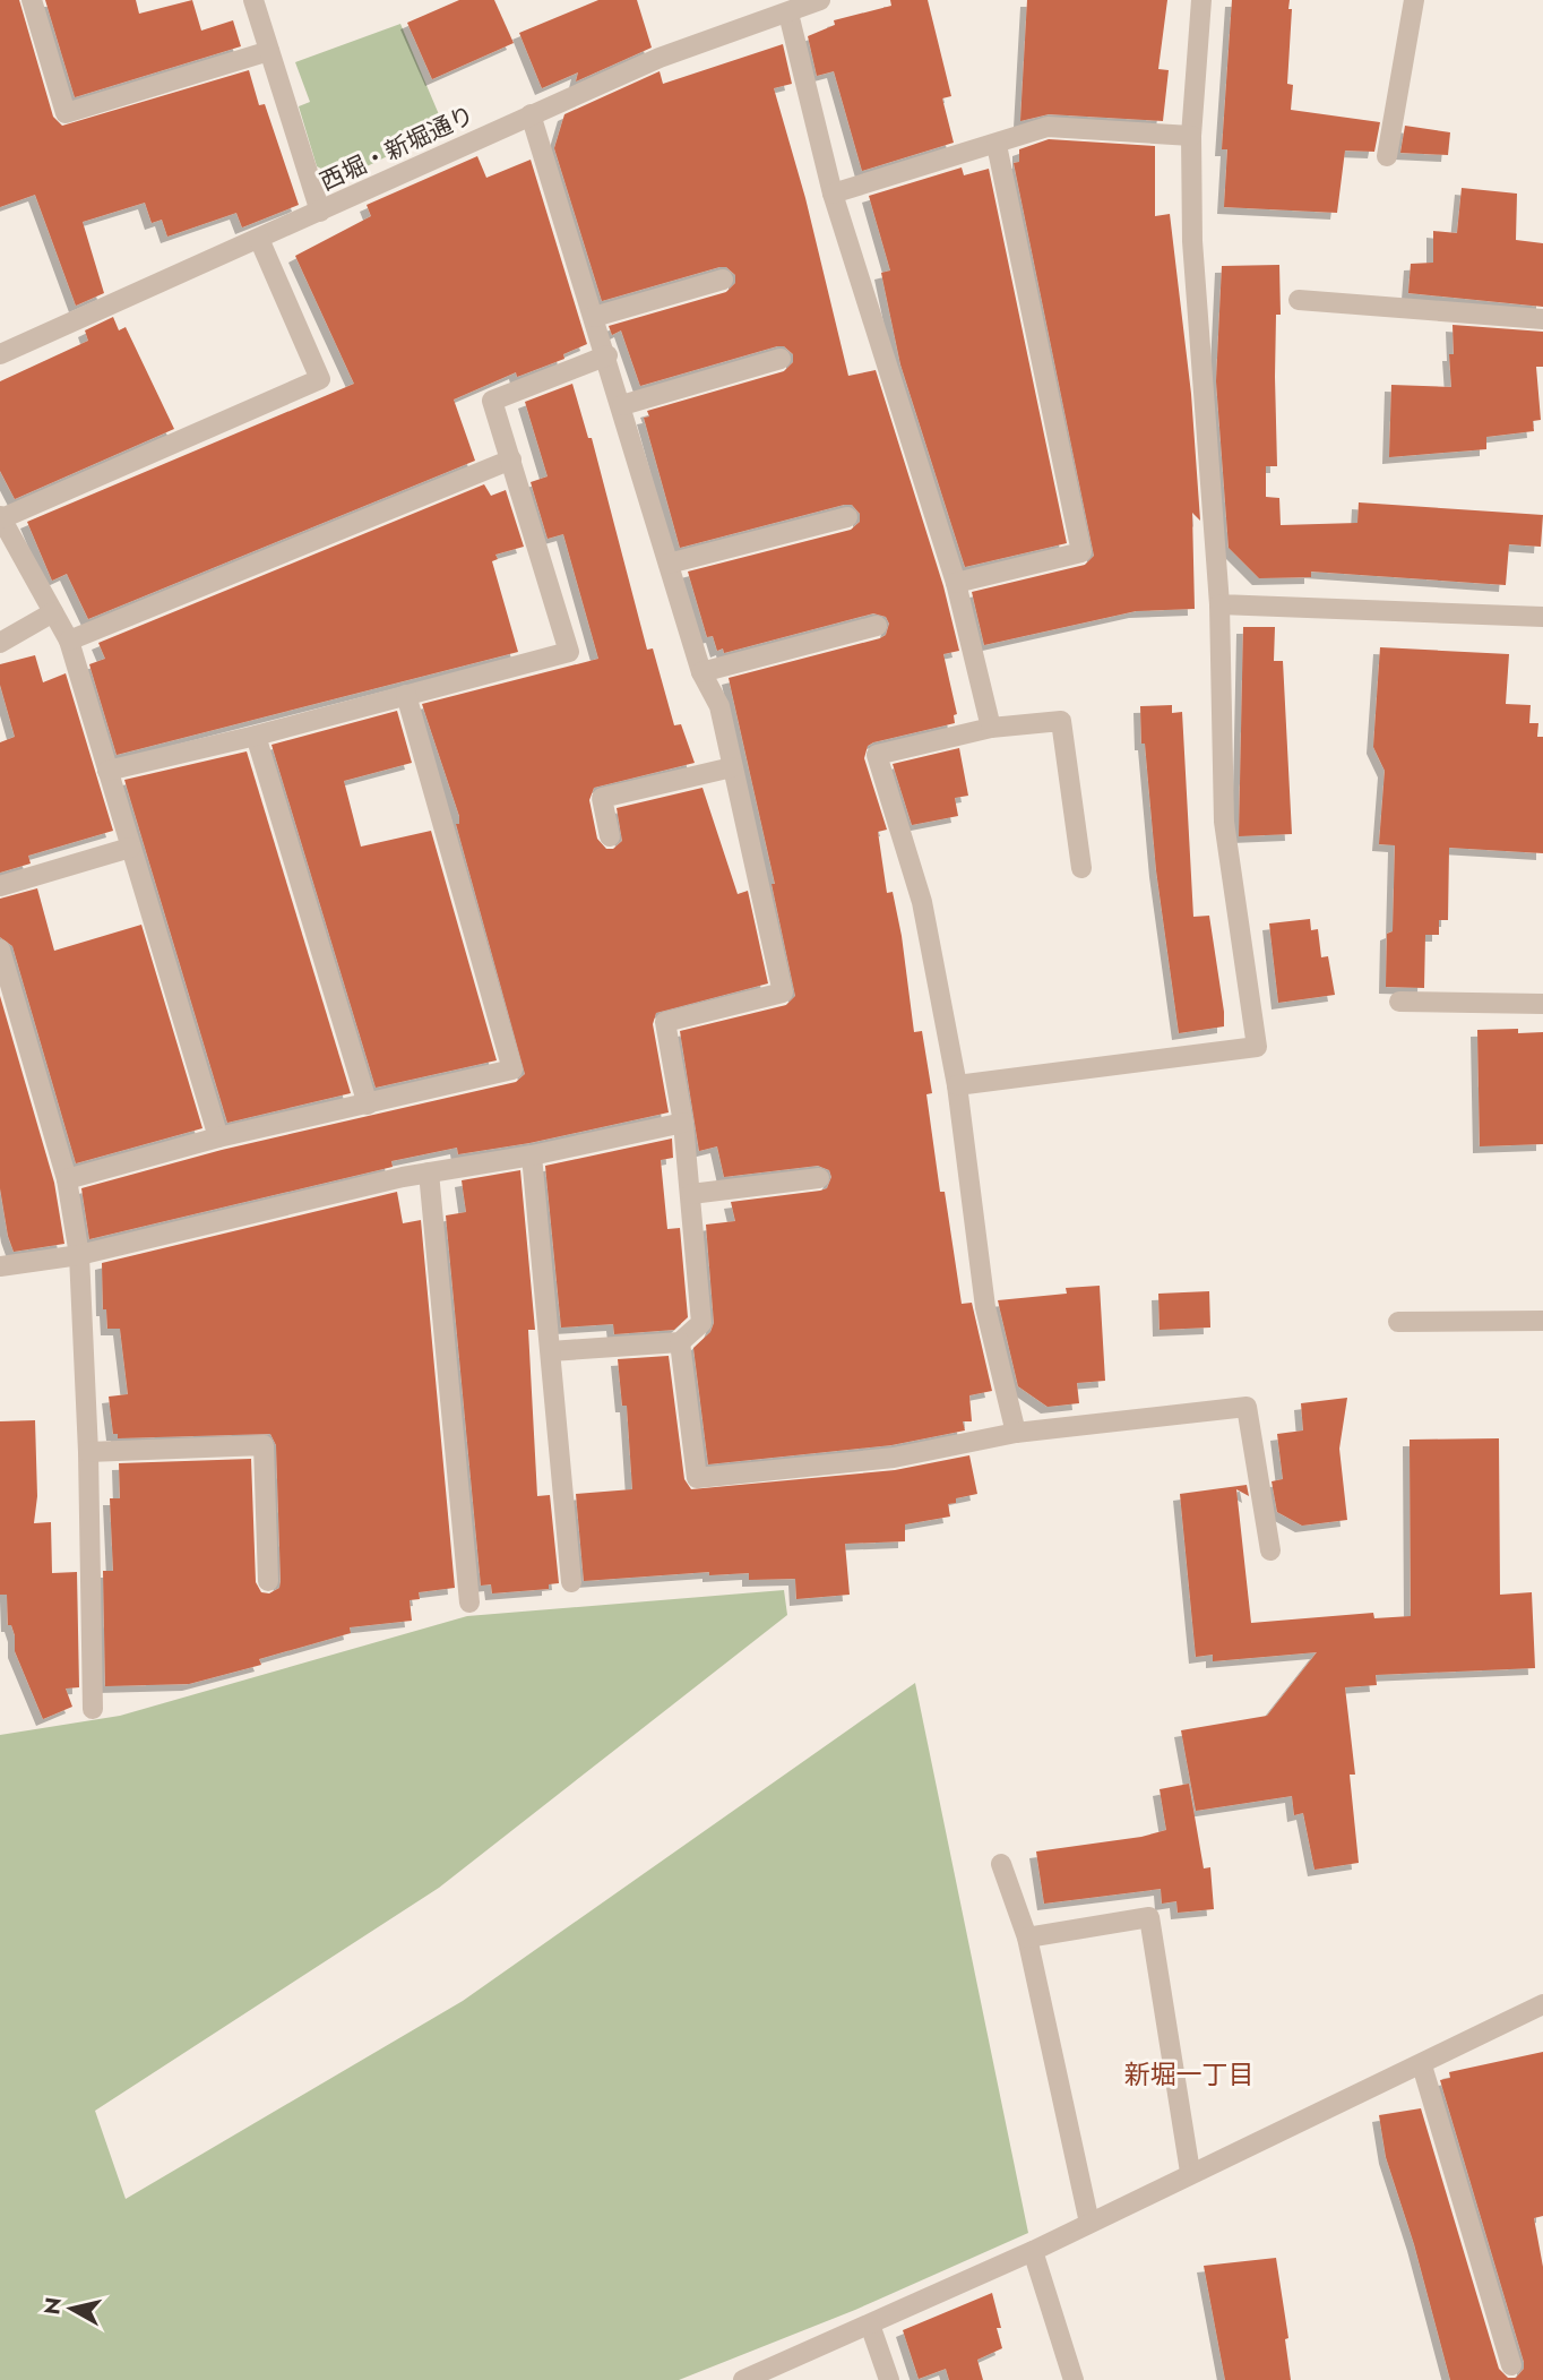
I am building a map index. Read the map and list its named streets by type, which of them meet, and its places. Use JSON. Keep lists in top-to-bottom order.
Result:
{
  "streets": {
    "street": ["西堀・新堀通り"]
  },
  "districts": ["新堀一丁目"],
  "north": "left"
}
